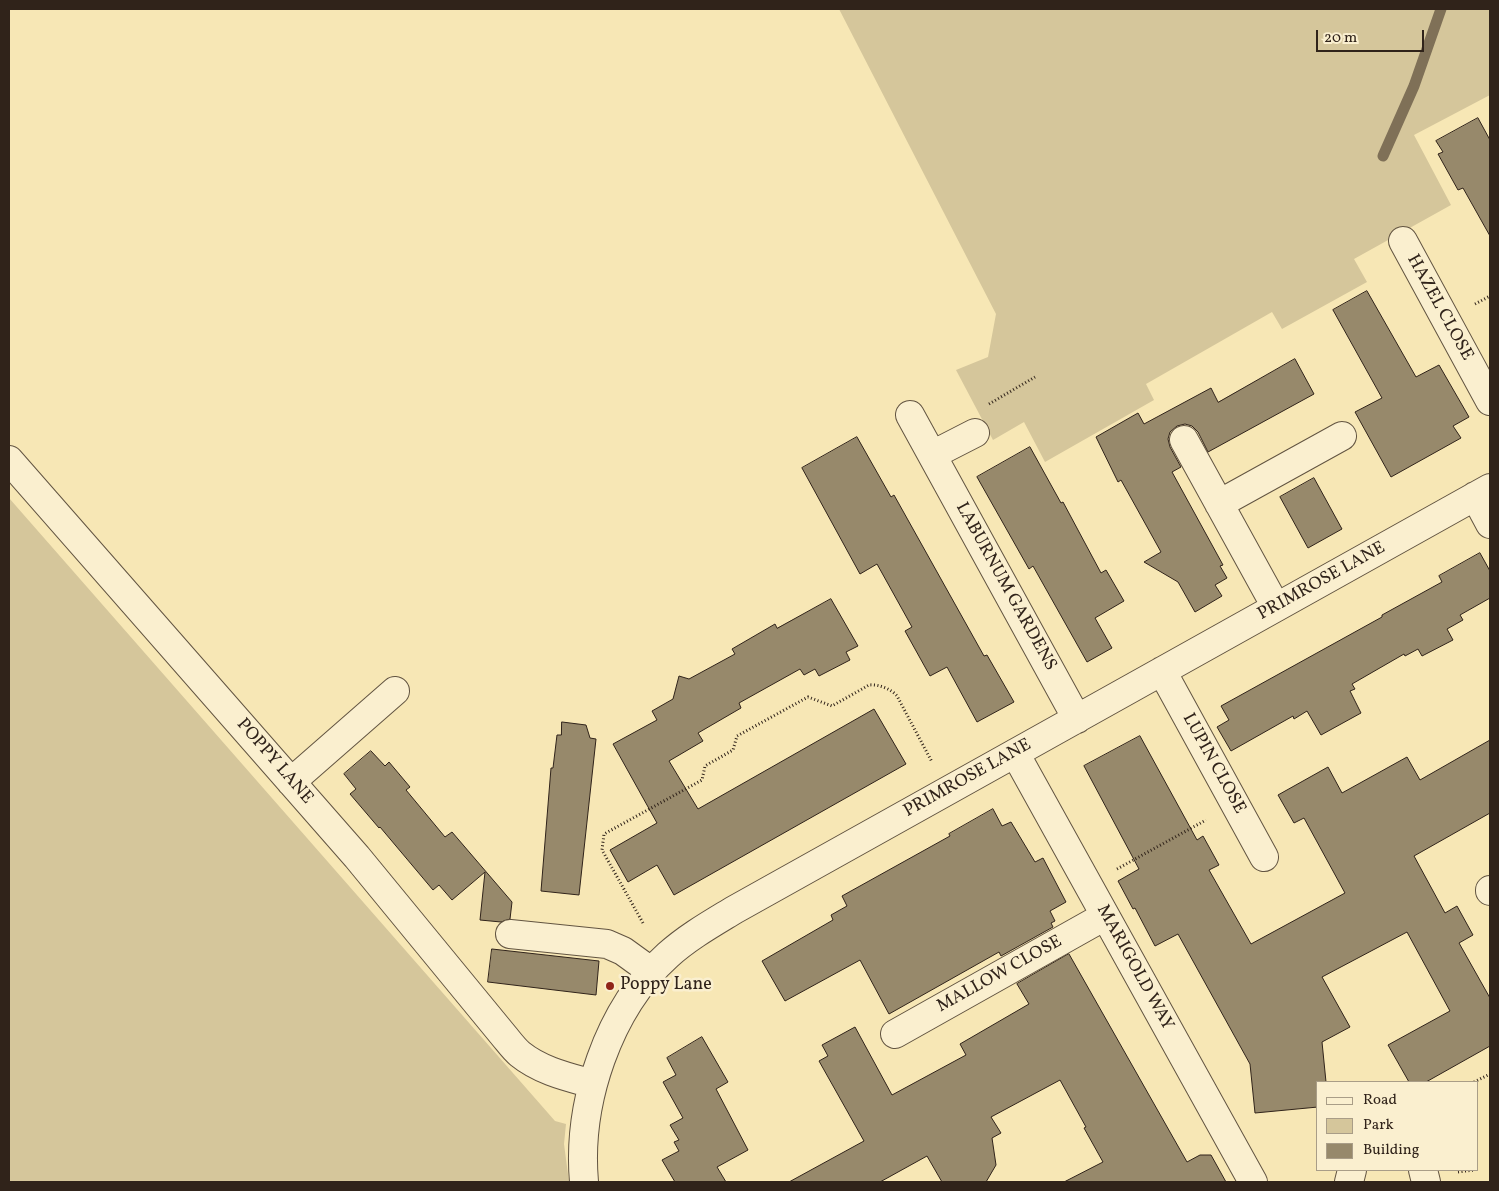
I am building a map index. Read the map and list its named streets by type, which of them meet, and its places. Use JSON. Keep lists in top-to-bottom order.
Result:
{
  "streets": {
    "street": [
      "HAZEL CLOSE",
      "PRIMROSE LANE",
      "LABURNUM GARDENS",
      "POPPY LANE",
      "LUPIN CLOSE",
      "MARIGOLD WAY",
      "MALLOW CLOSE"
    ]
  },
  "crossings": [
    ["PRIMROSE LANE", "LABURNUM GARDENS"],
    ["PRIMROSE LANE", "POPPY LANE"],
    ["PRIMROSE LANE", "LUPIN CLOSE"],
    ["PRIMROSE LANE", "MARIGOLD WAY"],
    ["MARIGOLD WAY", "MALLOW CLOSE"]
  ],
  "places": ["Poppy Lane"],
  "legend": ["Road", "Park", "Building"],
  "scale_bar": "20 m"
}
